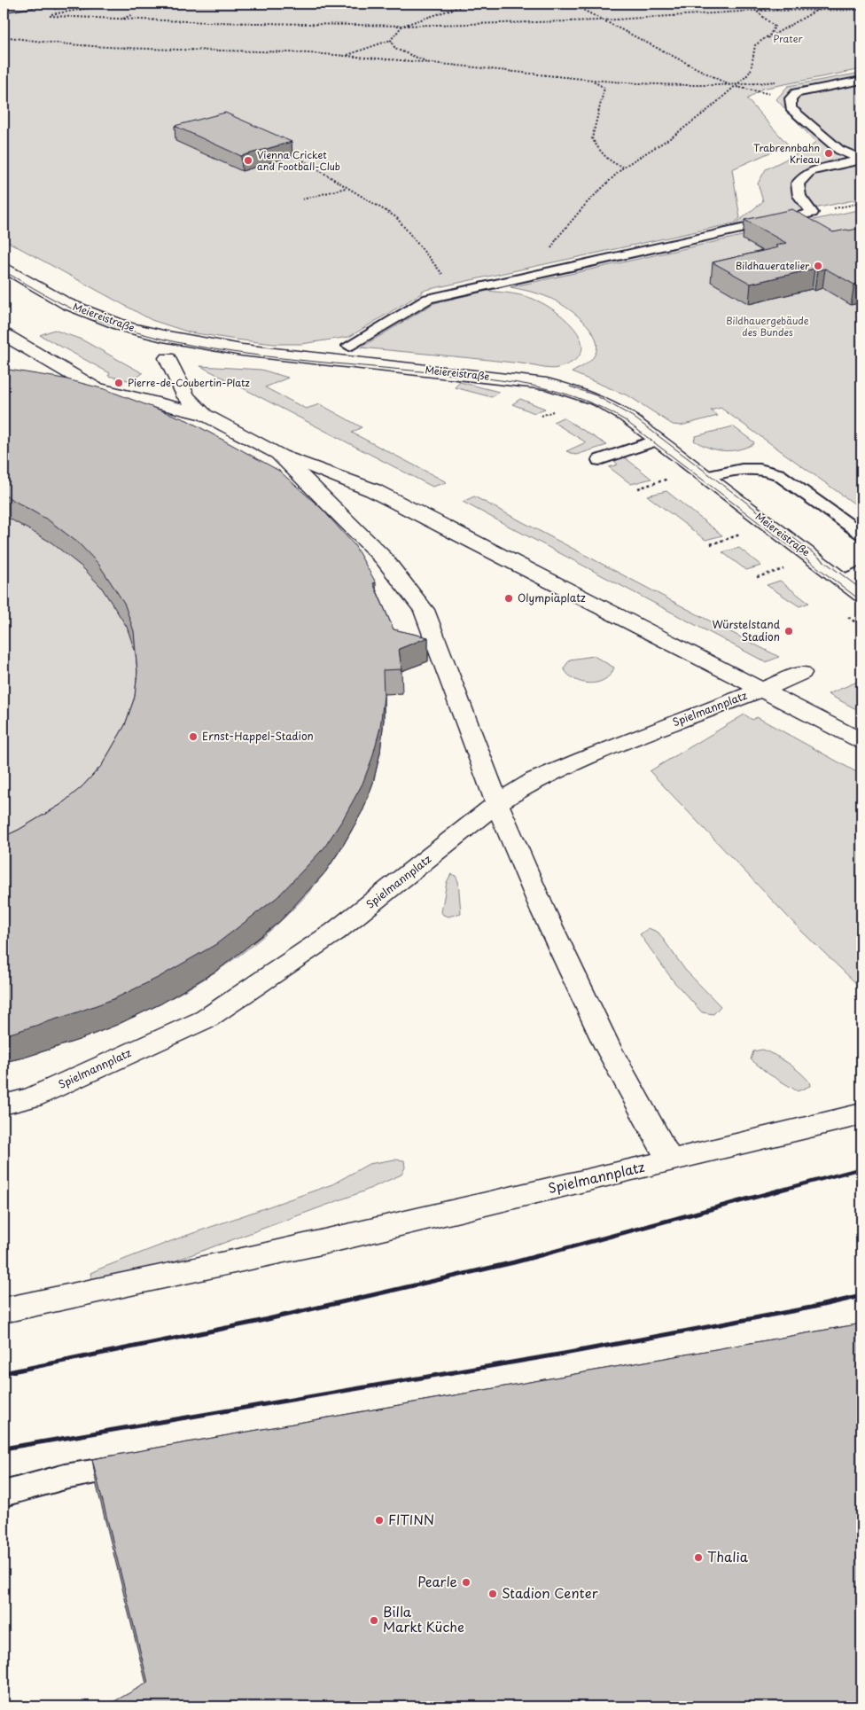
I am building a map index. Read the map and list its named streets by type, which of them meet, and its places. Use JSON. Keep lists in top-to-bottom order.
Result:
{
  "streets": {
    "street": ["Meiereistraße", "Spielmannplatz"]
  },
  "parks": ["Prater", "Bildhauergebäude des Bundes"],
  "places": [
    "Trabrennbahn Krieau",
    "Vienna Cricket and Football-Club",
    "Bildhaueratelier",
    "Pierre-de-Coubertin-Platz",
    "Olympiaplatz",
    "Würstelstand Stadion",
    "Ernst-Happel-Stadion",
    "FITINN",
    "Thalia",
    "Pearle",
    "Stadion Center",
    "Billa Markt Küche"
  ]
}
